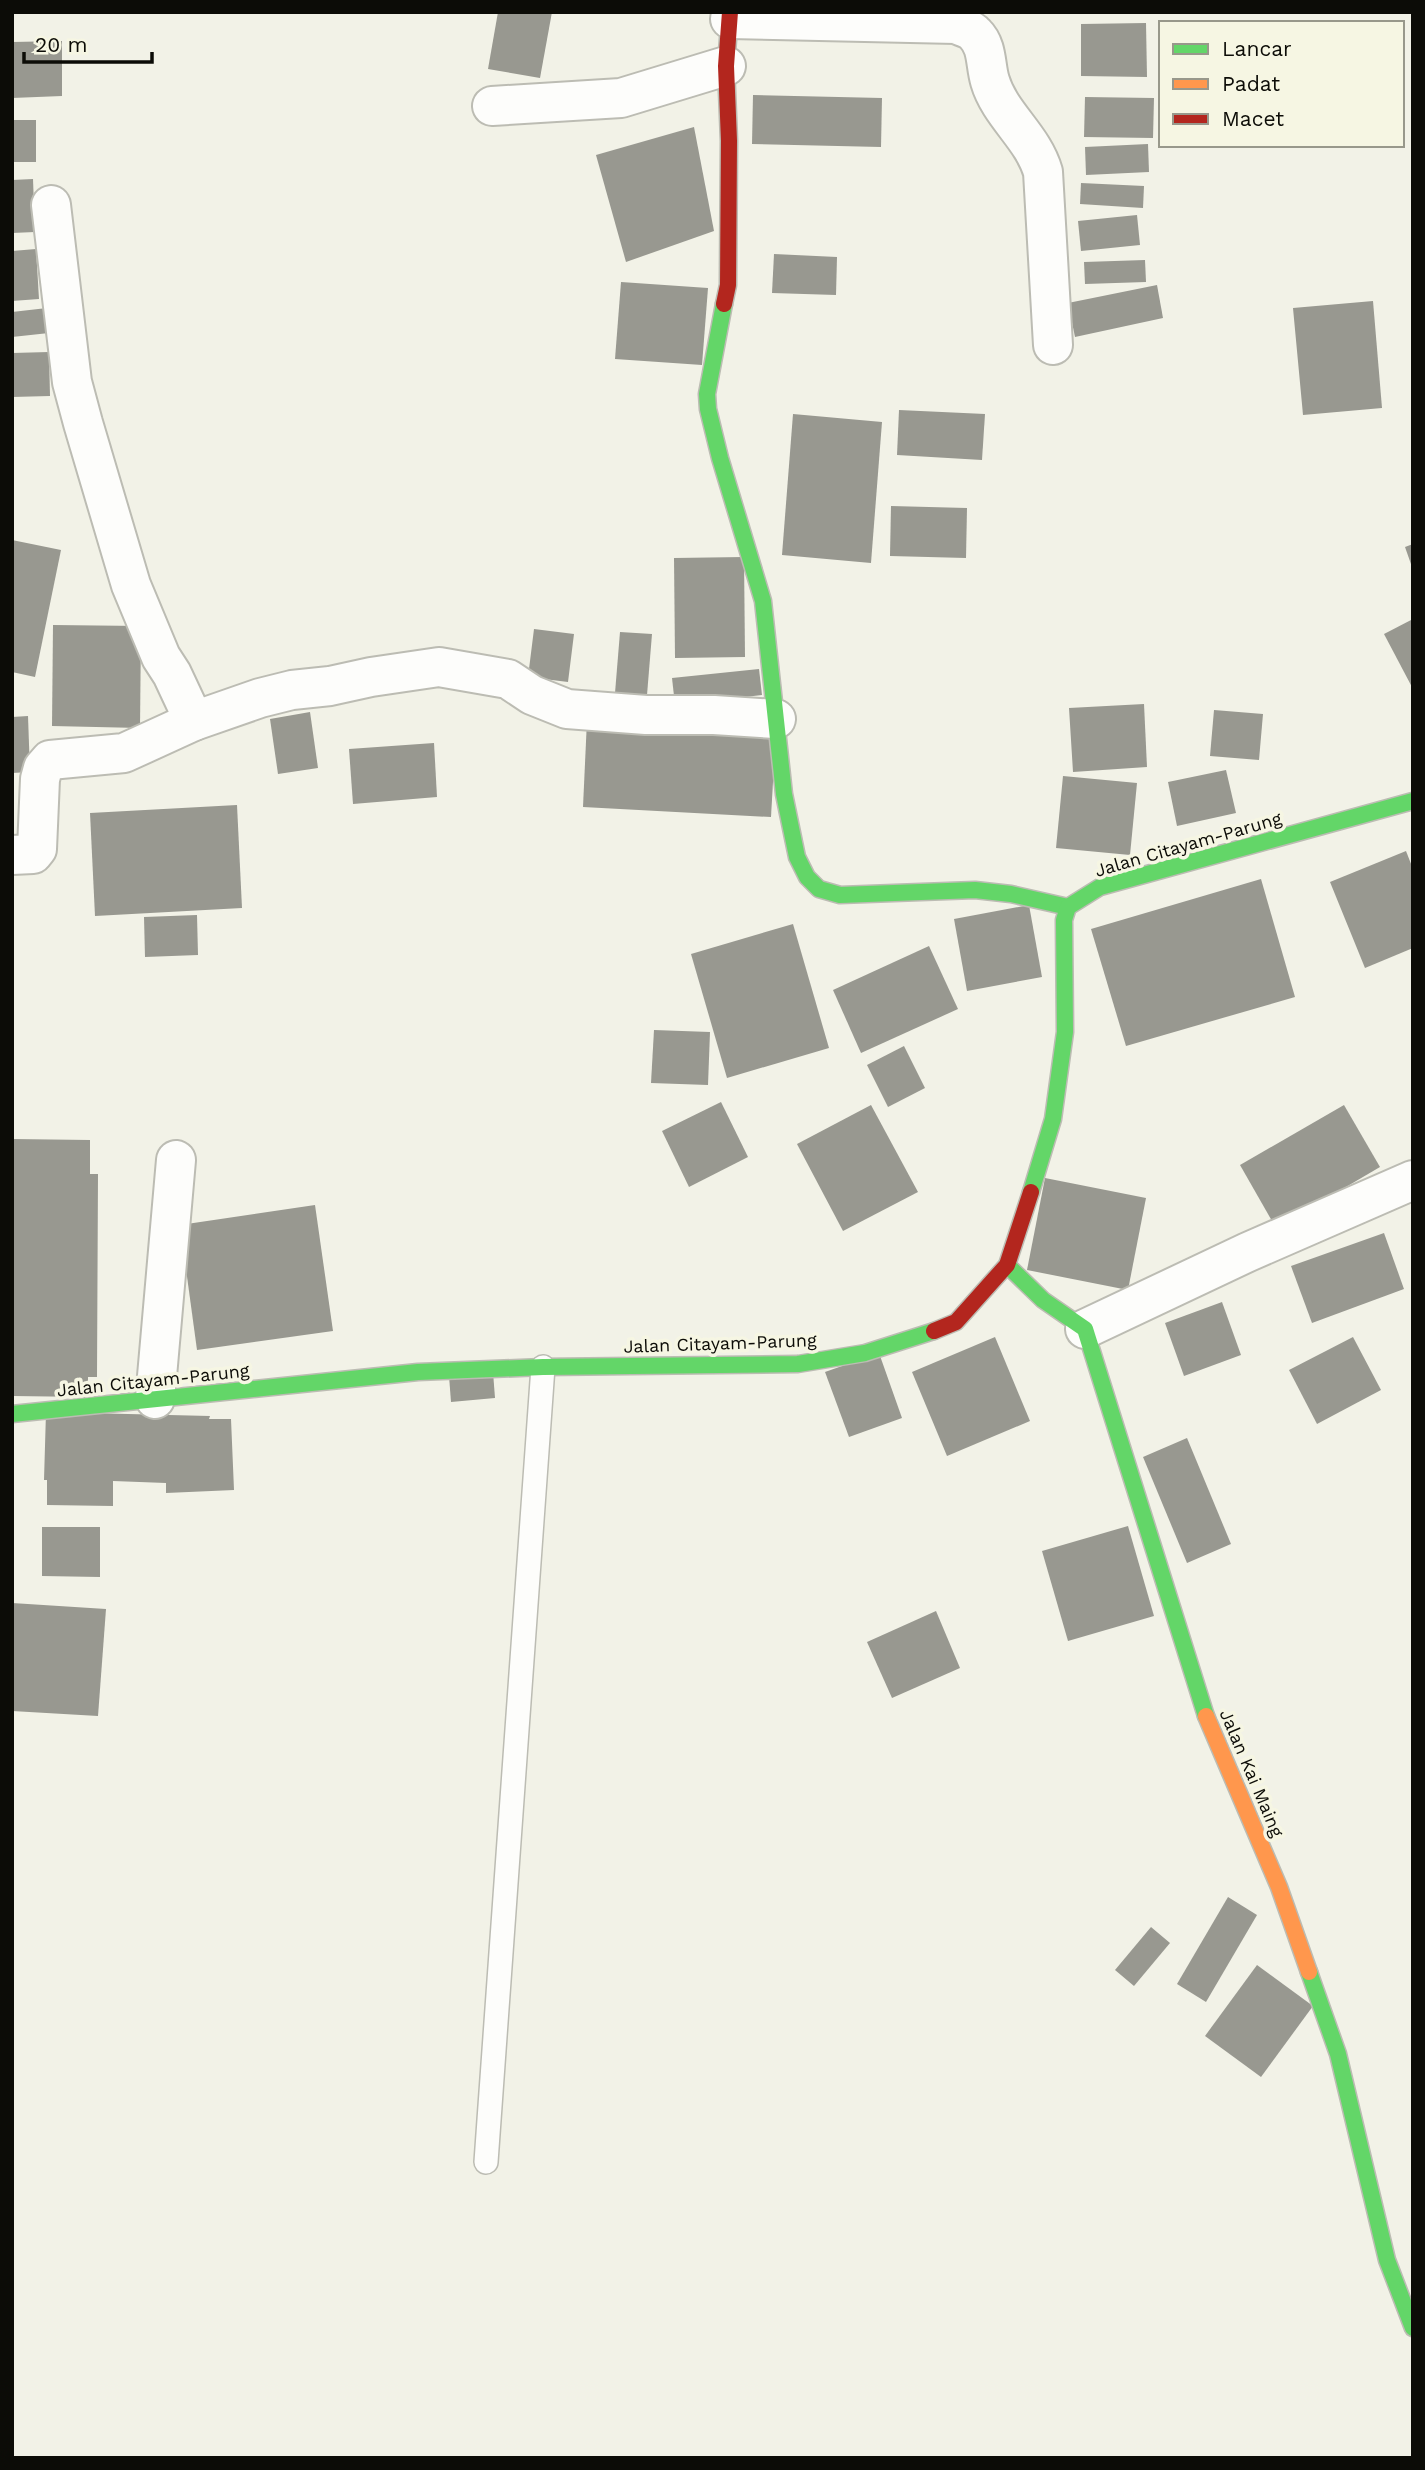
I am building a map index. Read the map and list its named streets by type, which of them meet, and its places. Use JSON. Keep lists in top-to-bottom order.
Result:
{
  "streets": {
    "street": ["Jalan Citayam-Parung", "Jalan Kai Maing"]
  },
  "legend": ["Lancar", "Padat", "Macet"],
  "scale_bar": "20 m"
}
